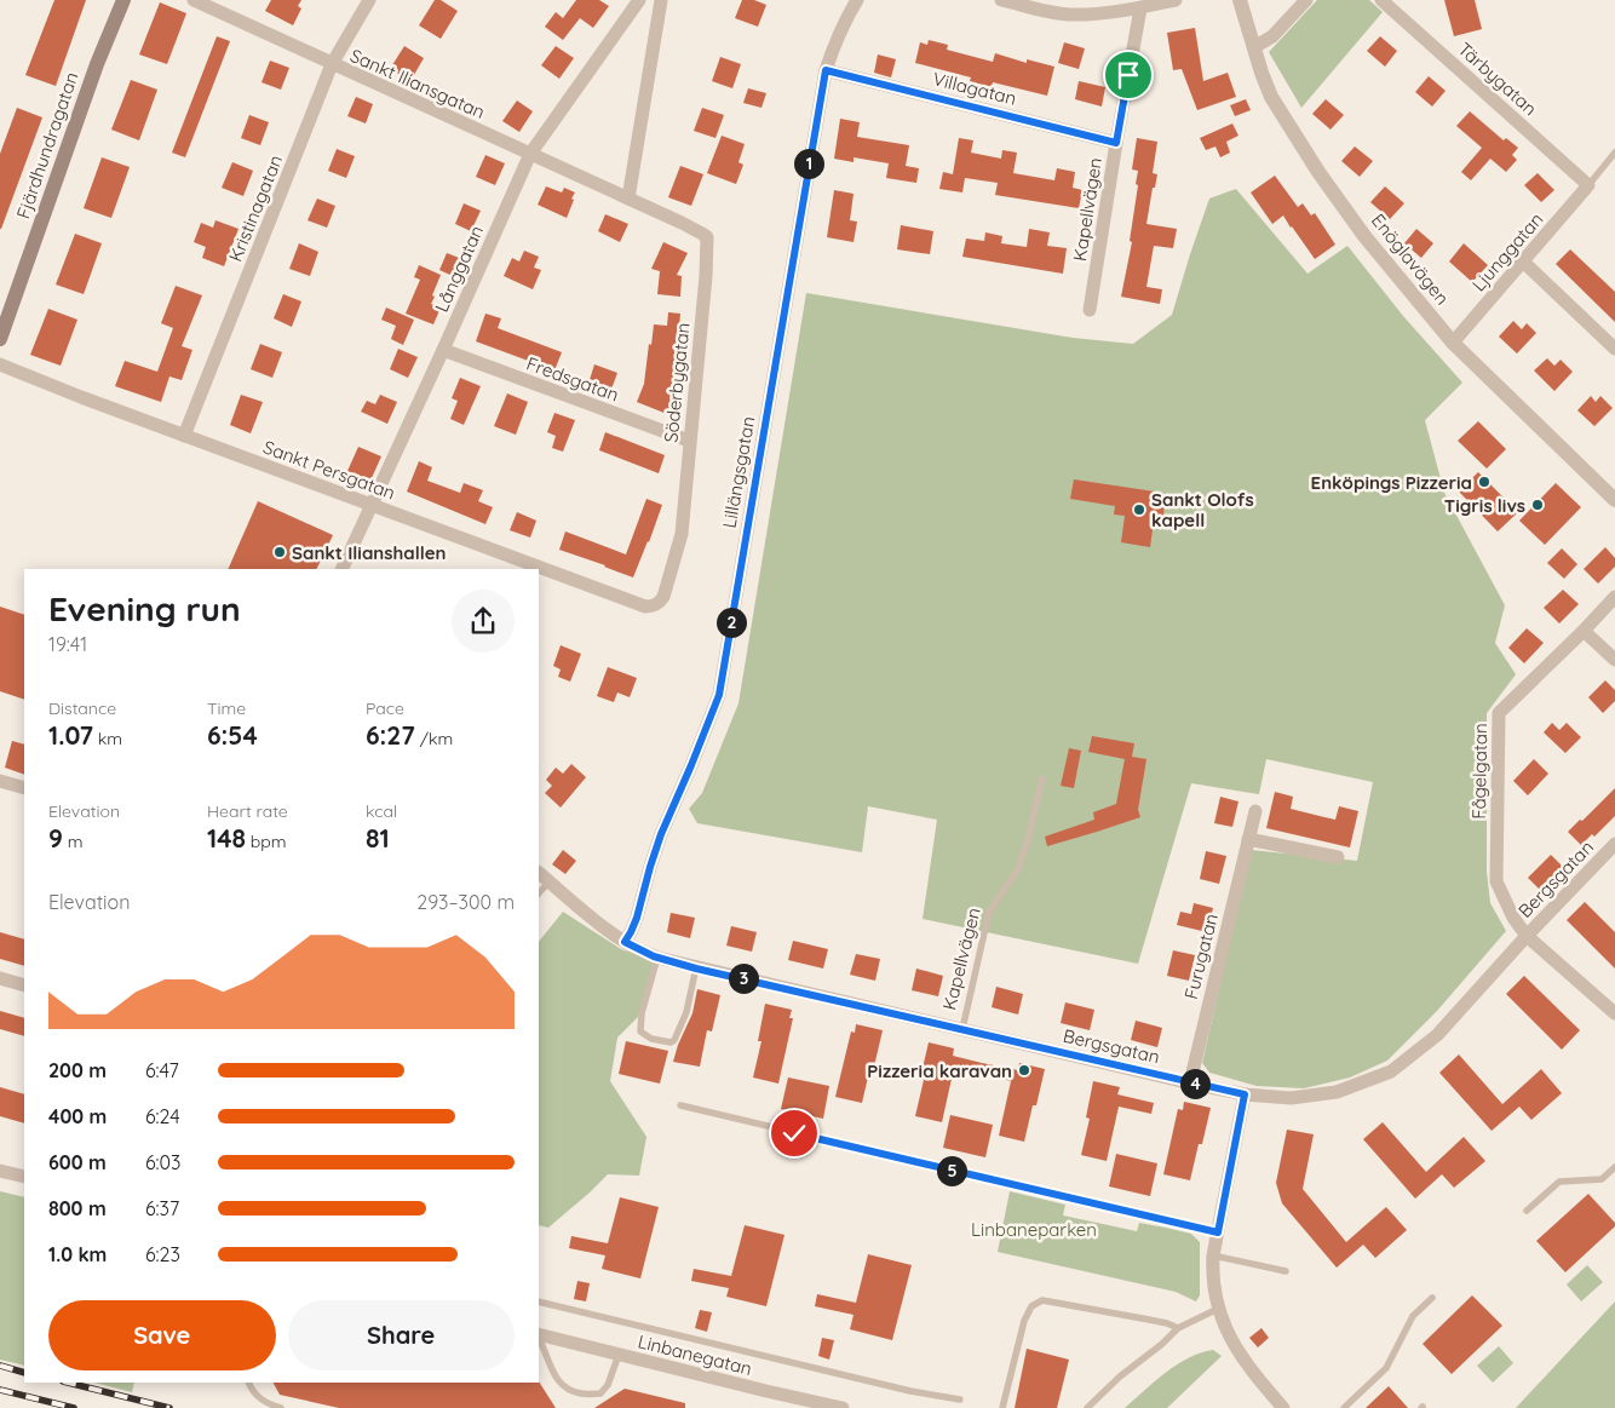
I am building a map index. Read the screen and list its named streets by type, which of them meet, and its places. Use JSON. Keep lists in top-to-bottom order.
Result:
{
  "streets": {
    "main road": ["Fjärdhundragatan"],
    "street": [
      "Tärbygatan",
      "Sankt Iliansgatan",
      "Villagatan",
      "Kristinagatan",
      "Kapellvägen",
      "Ljunggatan",
      "Enöglavägen",
      "Långgatan",
      "Fredsgatan",
      "Söderbygatan",
      "Sankt Persgatan",
      "Lillängsgatan",
      "Fågelgatan",
      "Bergsgatan",
      "Furugatan",
      "Linbanegatan"
    ]
  },
  "crossings": [
    ["Tärbygatan", "Ljunggatan"],
    ["Sankt Iliansgatan", "Kristinagatan"],
    ["Sankt Iliansgatan", "Långgatan"],
    ["Sankt Iliansgatan", "Söderbygatan"],
    ["Villagatan", "Kapellvägen"],
    ["Villagatan", "Lillängsgatan"],
    ["Kristinagatan", "Sankt Persgatan"],
    ["Kapellvägen", "Bergsgatan"],
    ["Ljunggatan", "Enöglavägen"],
    ["Långgatan", "Fredsgatan"],
    ["Långgatan", "Sankt Persgatan"],
    ["Fredsgatan", "Söderbygatan"],
    ["Söderbygatan", "Sankt Persgatan"],
    ["Lillängsgatan", "Bergsgatan"],
    ["Fågelgatan", "Bergsgatan"],
    ["Bergsgatan", "Furugatan"]
  ],
  "parks": ["Linbaneparken"],
  "places": [
    "Enköpings Pizzeria",
    "Tigris livs",
    "Sankt Olofs kapell",
    "Sankt Ilianshallen",
    "Pizzeria karavan"
  ],
  "page": {
    "pins": [
      "1",
      "2",
      "3",
      "4",
      "5"
    ],
    "heading": ["Evening run", "19:41"],
    "stats": [
      ["Distance", "1.07 km"],
      ["Time", "6:54"],
      ["Pace", "6:27 /km"],
      ["Elevation", "9 m"],
      ["Heart rate", "148 bpm"],
      ["kcal", "81"]
    ],
    "chart": ["Elevation", "293–300 m"],
    "list": [
      {
        "name": "200 m",
        "note": "6:47"
      },
      {
        "name": "400 m",
        "note": "6:24"
      },
      {
        "name": "600 m",
        "note": "6:03"
      },
      {
        "name": "800 m",
        "note": "6:37"
      },
      {
        "name": "1.0 km",
        "note": "6:23"
      }
    ],
    "buttons": ["Save", "Share"]
  }
}
